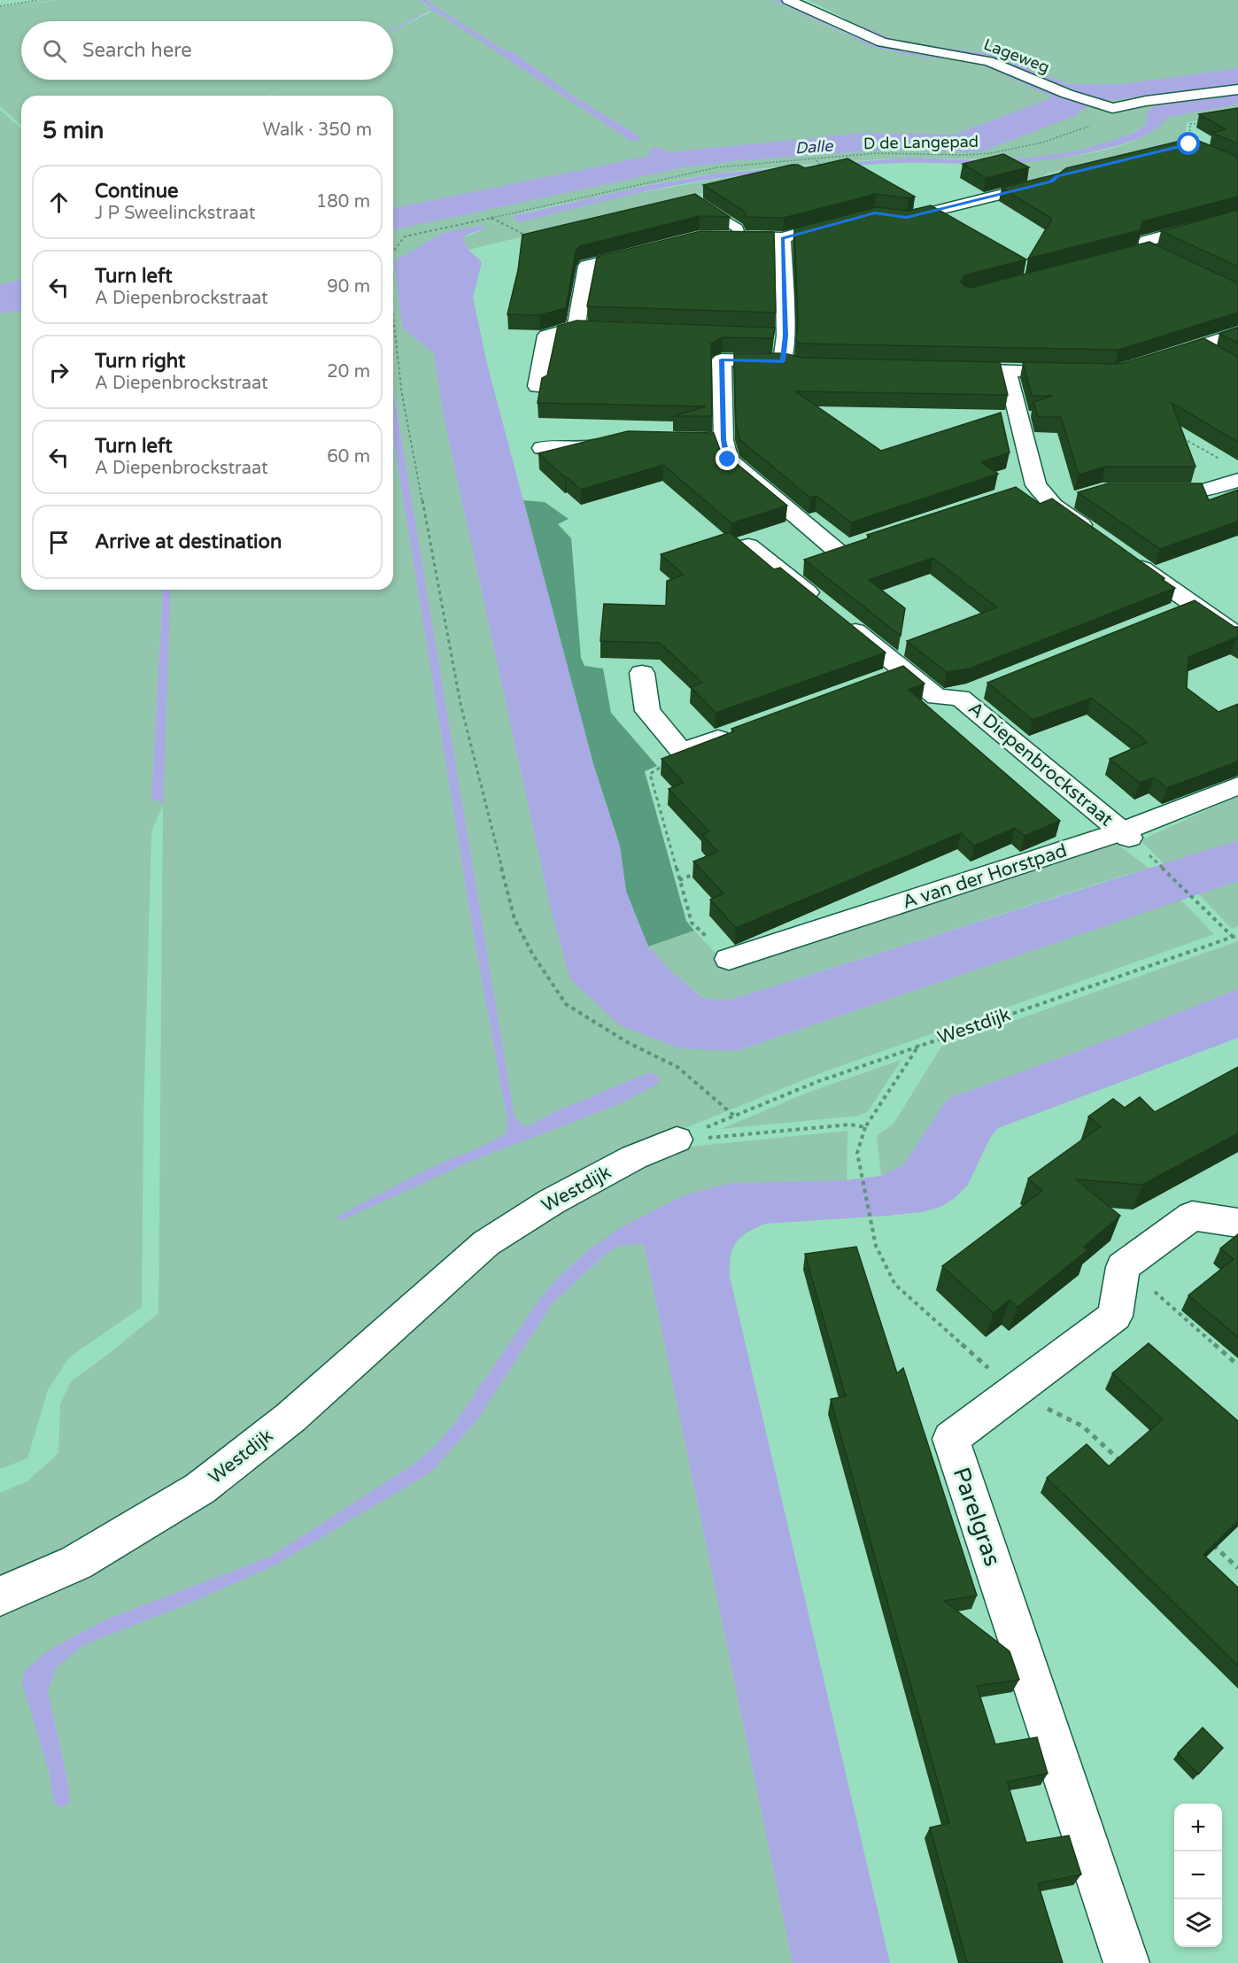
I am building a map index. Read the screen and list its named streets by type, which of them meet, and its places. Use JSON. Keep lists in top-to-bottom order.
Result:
{
  "streets": {
    "street": [
      "Lageweg",
      "A Diepenbrockstraat",
      "A van der Horstpad",
      "Westdijk",
      "Parelgras"
    ],
    "path": ["D de Langepad"]
  },
  "crossings": [
    ["Lageweg", "D de Langepad"],
    ["A Diepenbrockstraat", "A van der Horstpad"]
  ],
  "water": ["Dalle"],
  "page": {
    "search": "Search here",
    "heading": ["5 min", "Walk · 350 m"],
    "list": [
      ["Continue", "J P Sweelinckstraat", "180 m"],
      ["Turn left", "A Diepenbrockstraat", "90 m"],
      ["Turn right", "A Diepenbrockstraat", "20 m"],
      ["Turn left", "A Diepenbrockstraat", "60 m"],
      "Arrive at destination"
    ],
    "map_buttons": ["+", "−"]
  }
}
